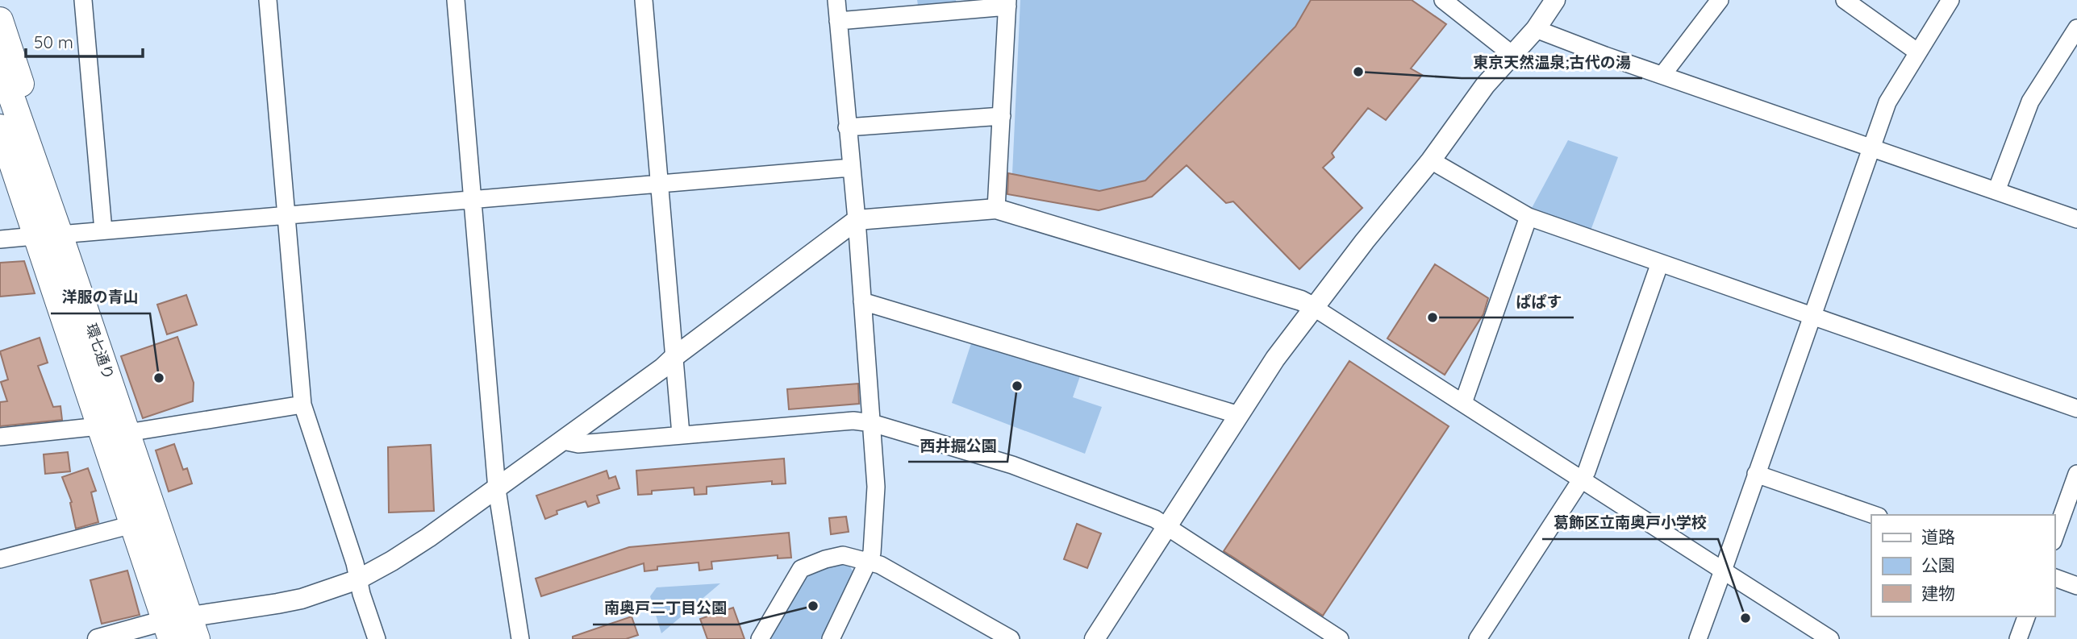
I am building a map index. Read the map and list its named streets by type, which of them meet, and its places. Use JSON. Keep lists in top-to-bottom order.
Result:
{
  "streets": {
    "main road": ["環七通り"]
  },
  "places": [
    "東京天然温泉;古代の湯",
    "ぱぱす",
    "洋服の青山",
    "西井掘公園",
    "南奥戸二丁目公園",
    "葛飾区立南奥戸小学校"
  ],
  "legend": ["道路", "公園", "建物"],
  "scale_bar": "50 m"
}
